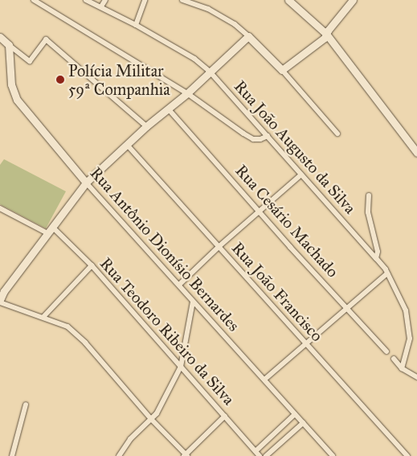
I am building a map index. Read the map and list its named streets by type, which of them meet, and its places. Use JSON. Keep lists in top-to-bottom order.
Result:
{
  "streets": {
    "street": [
      "Rua João Augusto da Silva",
      "Rua Cesário Machado",
      "Rua Antônio Dionísio Bernardes",
      "Rua João Francisco",
      "Rua Teodoro Ribeiro da Silva"
    ]
  },
  "places": ["Polícia Militar 59ª Companhia"]
}
